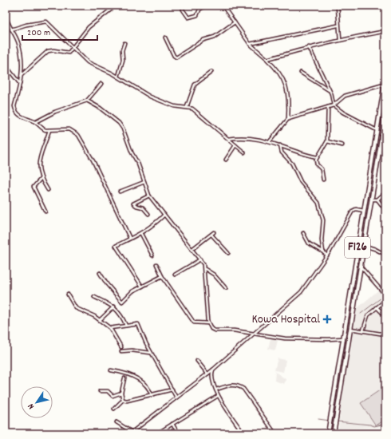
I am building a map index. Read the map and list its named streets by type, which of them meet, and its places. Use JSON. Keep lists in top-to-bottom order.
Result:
{
  "streets": {
    "main road": ["F126"]
  },
  "places": {
    "health": ["Kowa Hospital"]
  },
  "scale_bar": "200 m",
  "north": "bottom left"
}
